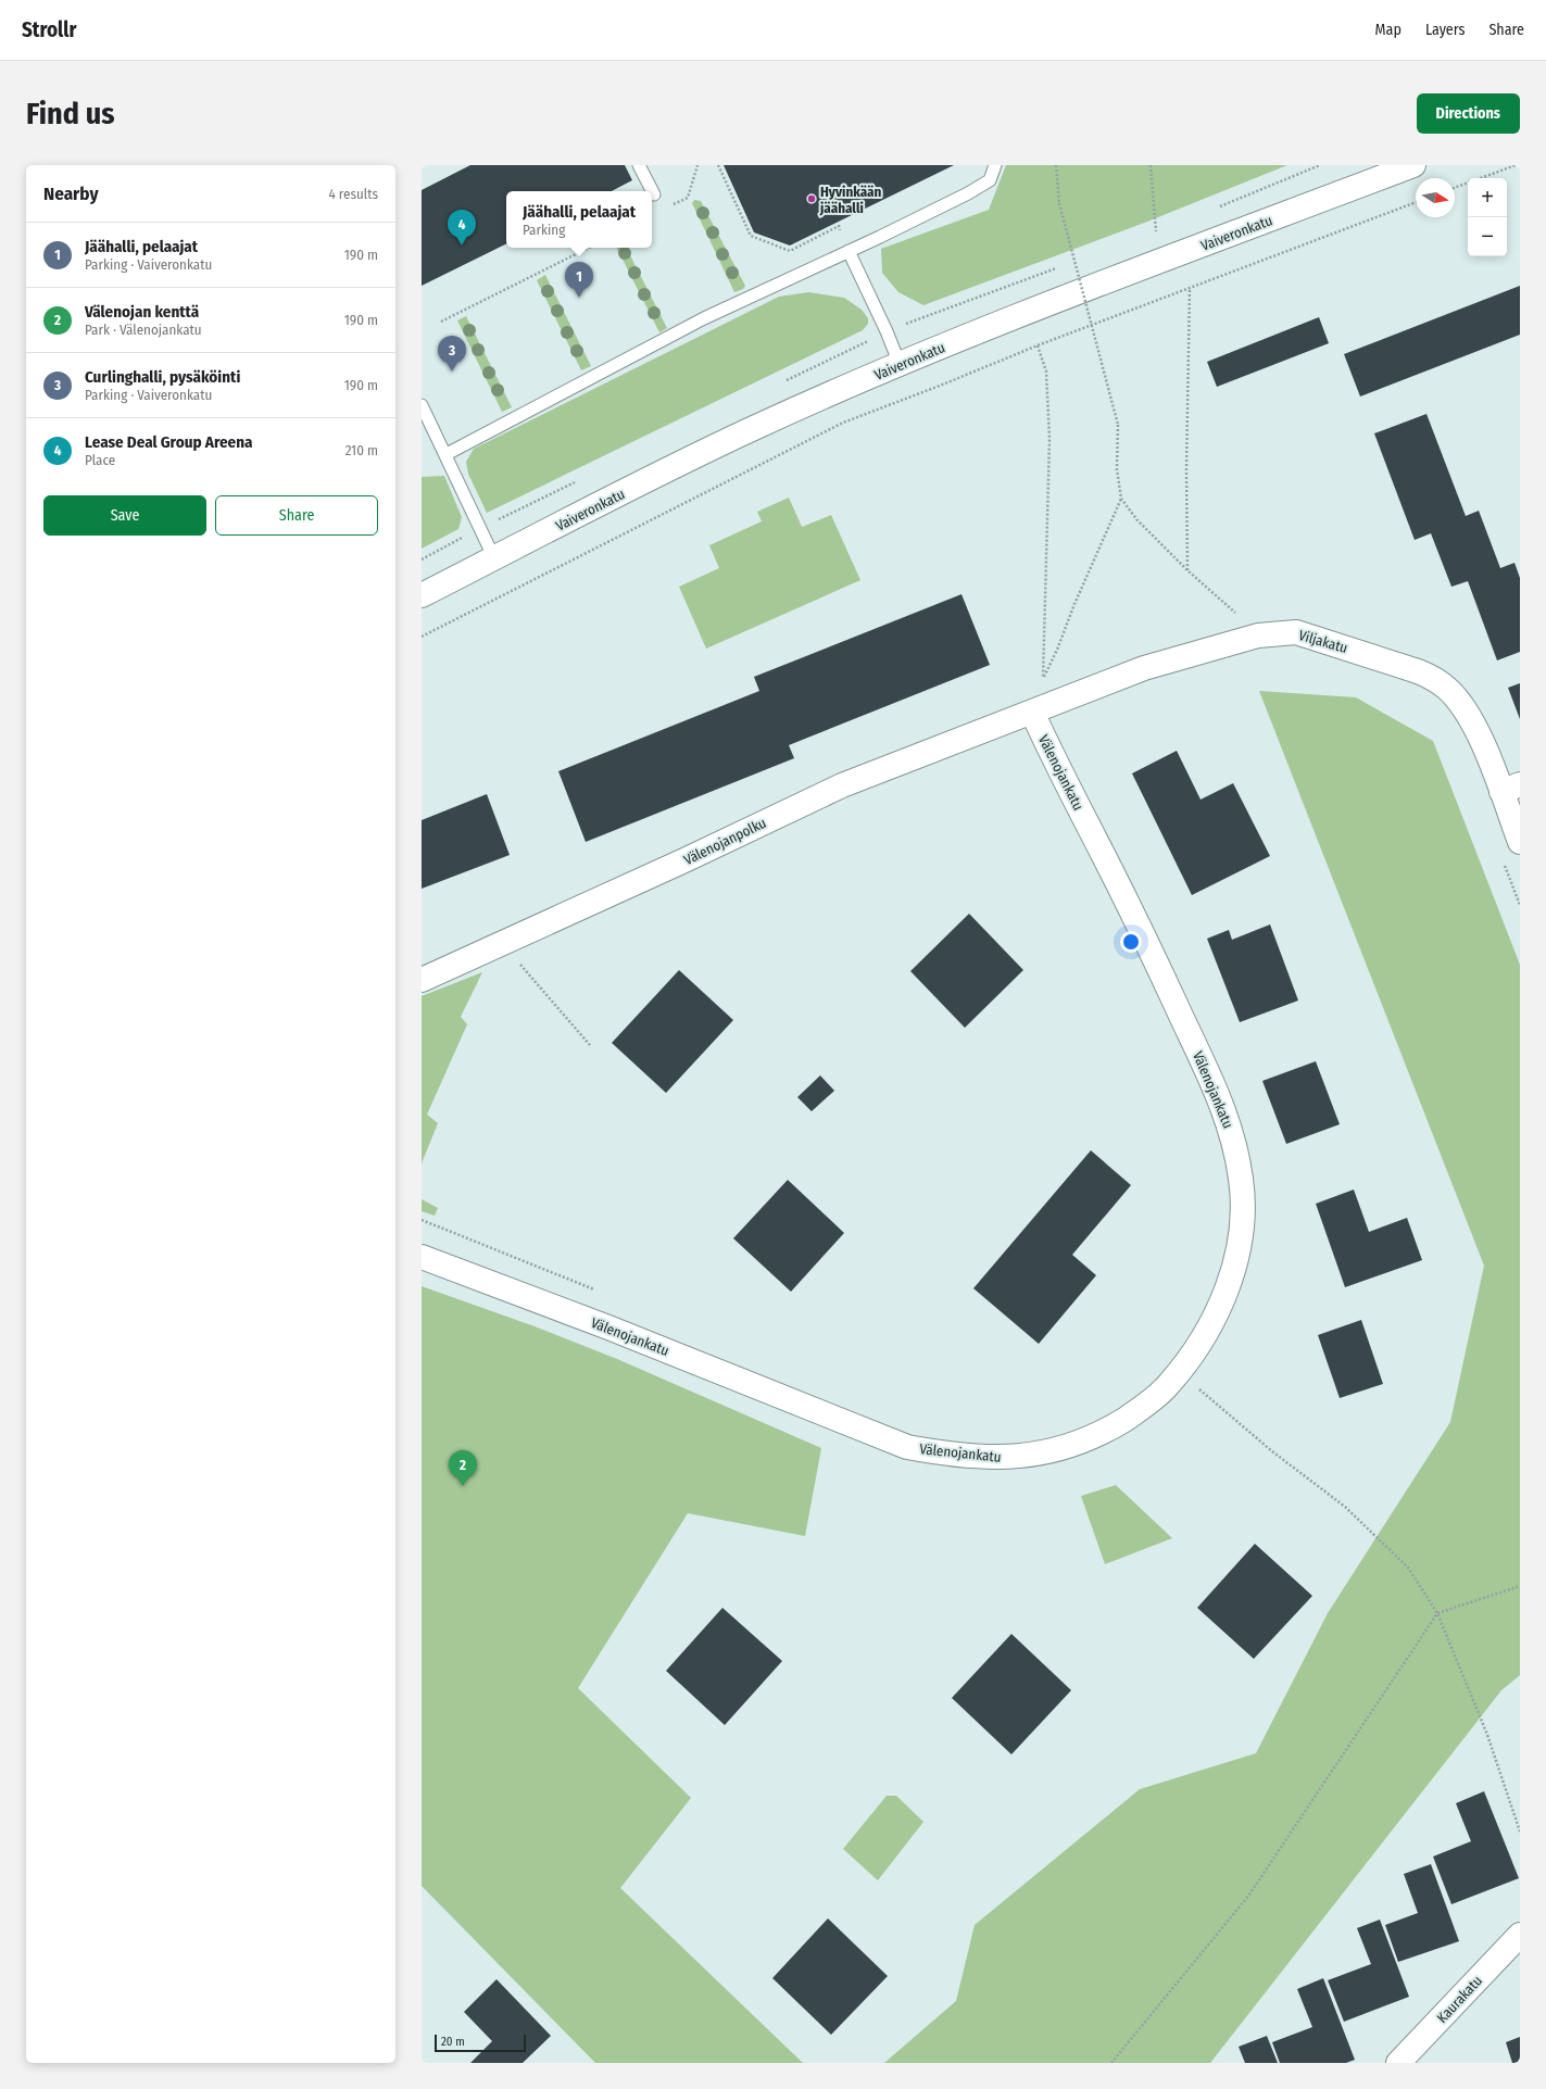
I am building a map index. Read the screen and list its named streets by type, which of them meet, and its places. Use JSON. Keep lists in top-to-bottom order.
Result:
{
  "streets": {
    "street": [
      "Vaiveronkatu",
      "Viljakatu",
      "Välenojankatu",
      "Välenojanpolku",
      "Kaurakatu"
    ]
  },
  "crossings": [
    ["Viljakatu", "Välenojankatu"],
    ["Viljakatu", "Välenojanpolku"],
    ["Välenojankatu", "Välenojanpolku"]
  ],
  "places": ["Hyvinkään jäähalli"],
  "scale_bar": "20 m",
  "north": "right",
  "page": {
    "header": "Strollr",
    "nav": ["Map", "Layers", "Share"],
    "buttons": [
      "Directions",
      ["Save", "Share"]
    ],
    "title": "Find us",
    "heading": ["Nearby", "4 results"],
    "map_buttons": ["+", "−"],
    "popup": ["Jäähalli, pelaajat", "Parking"],
    "pins": [
      "4",
      "1",
      "3",
      "2"
    ],
    "list": [
      {
        "mark": "1",
        "name": "Jäähalli, pelaajat",
        "note": "Parking · Vaiveronkatu",
        "value": "190 m"
      },
      {
        "mark": "2",
        "name": "Välenojan kenttä",
        "note": "Park · Välenojankatu",
        "value": "190 m"
      },
      {
        "mark": "3",
        "name": "Curlinghalli, pysäköinti",
        "note": "Parking · Vaiveronkatu",
        "value": "190 m"
      },
      {
        "mark": "4",
        "name": "Lease Deal Group Areena",
        "note": "Place",
        "value": "210 m"
      }
    ],
    "scale": "20 m"
  }
}
